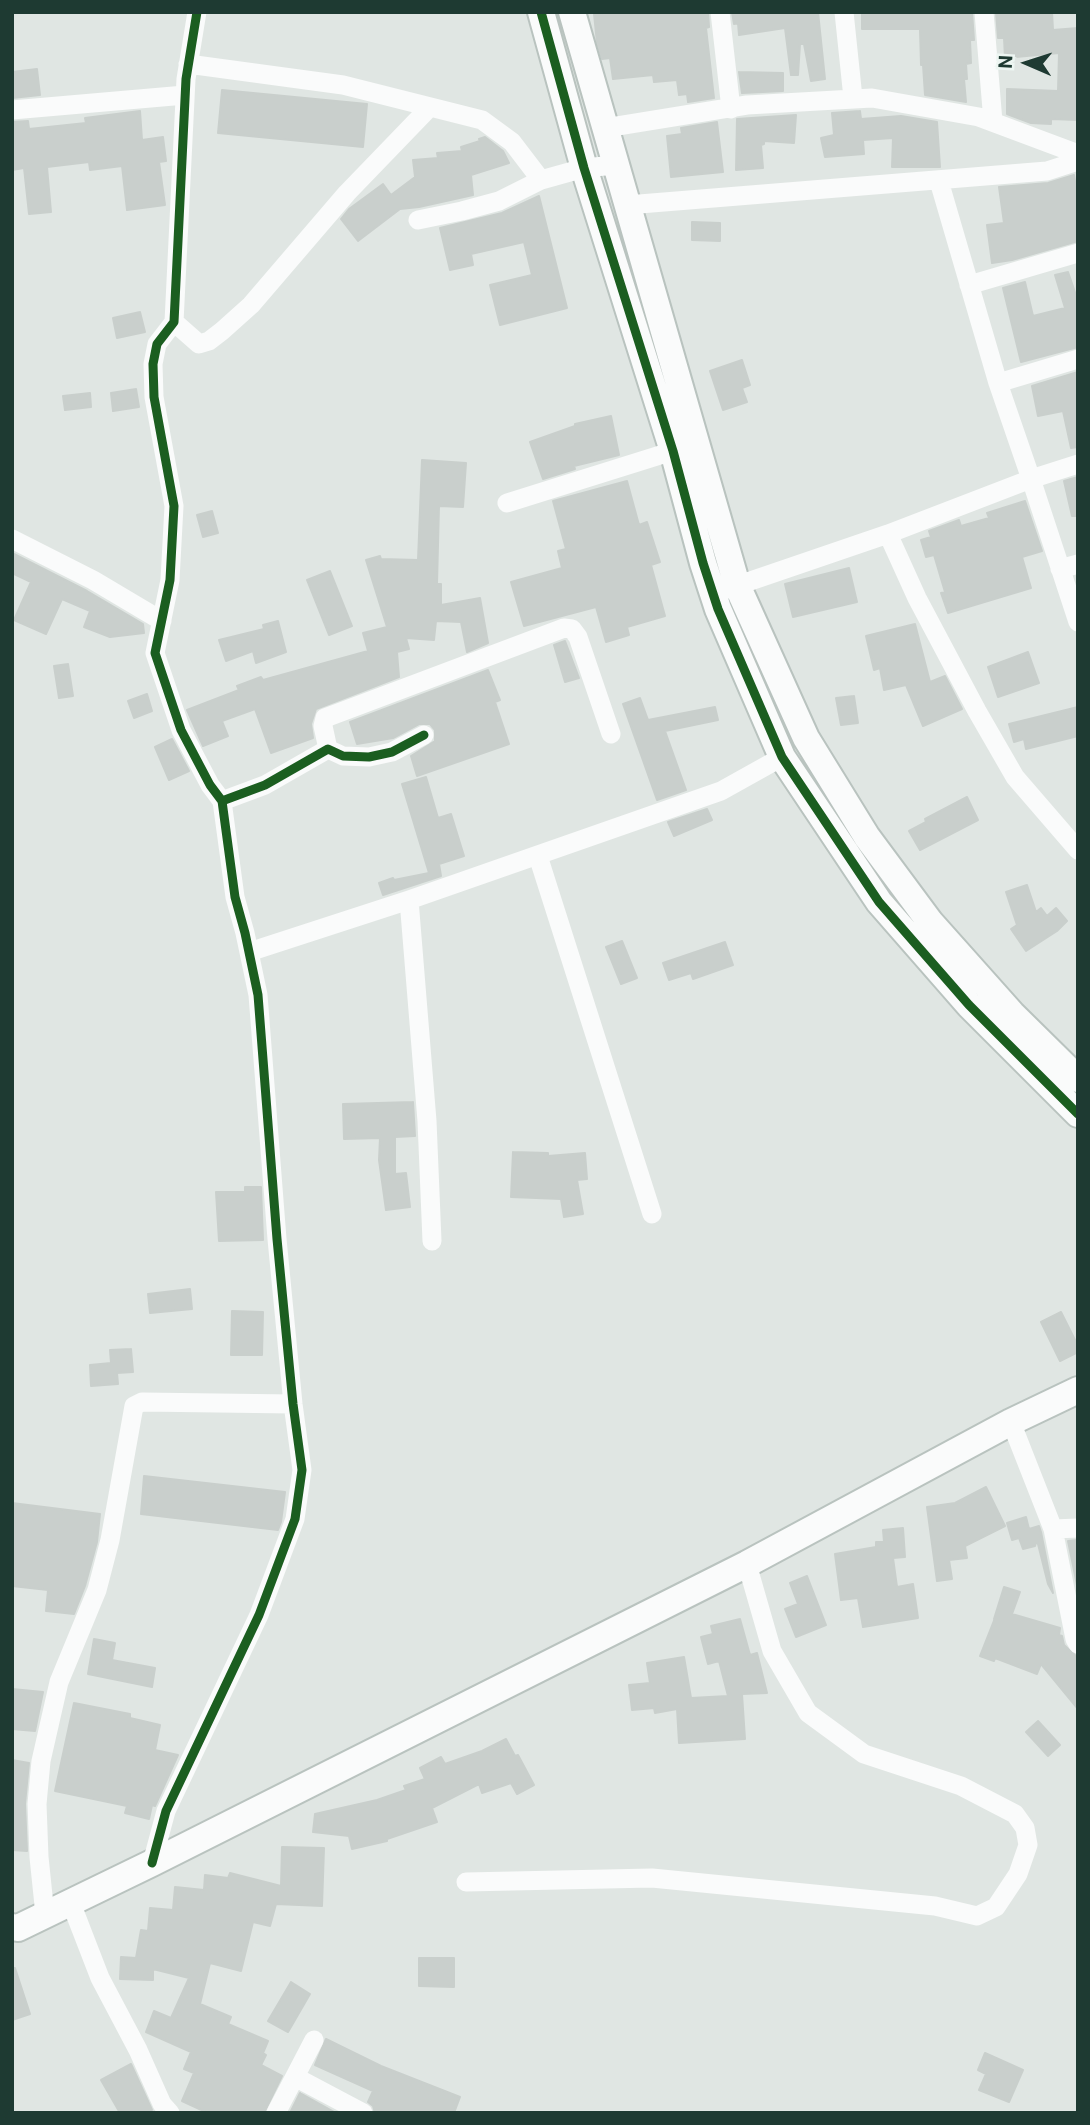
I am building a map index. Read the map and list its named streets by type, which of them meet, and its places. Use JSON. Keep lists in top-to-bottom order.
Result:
{
  "north": "left"
}
